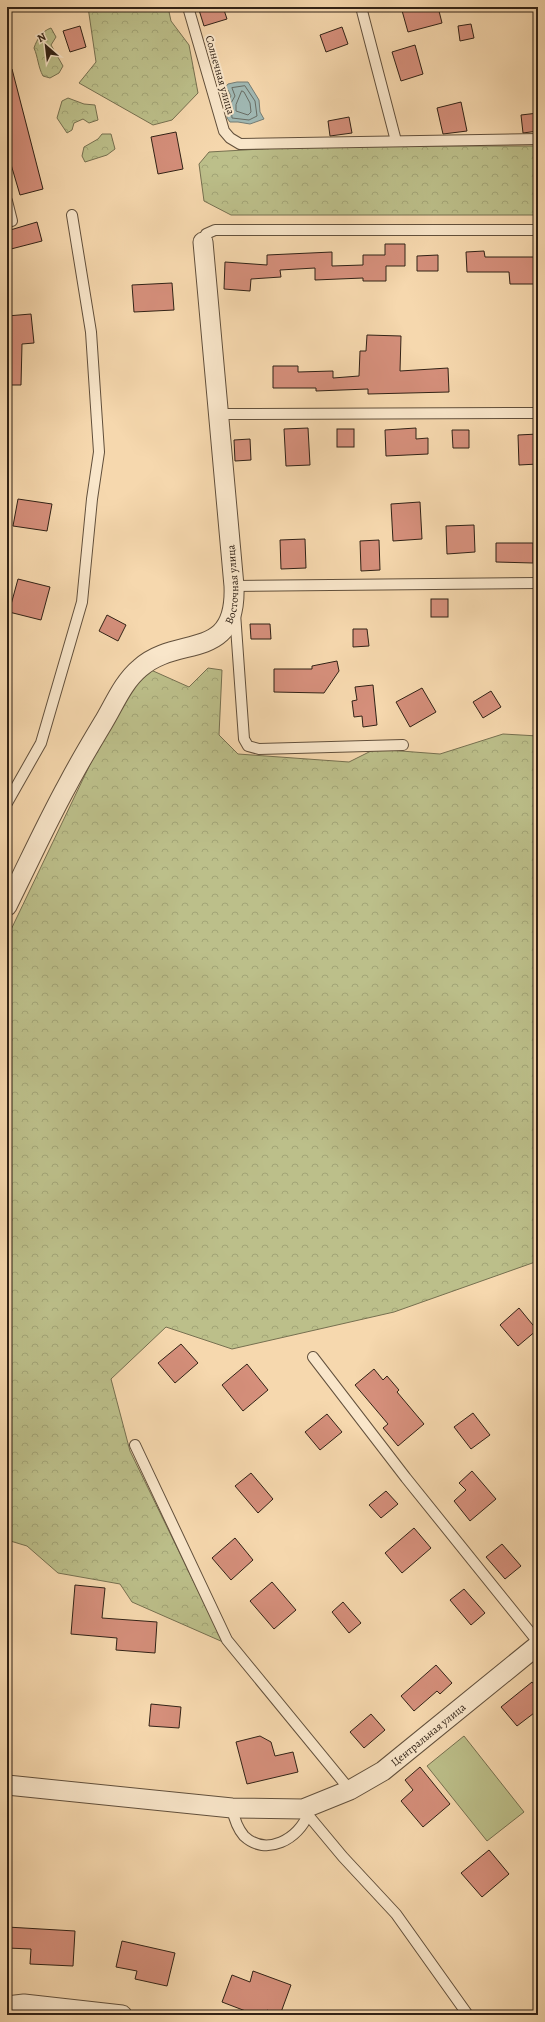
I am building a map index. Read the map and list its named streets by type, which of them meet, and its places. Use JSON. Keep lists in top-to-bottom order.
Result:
{
  "streets": {
    "street": ["Восточная улица", "Центральная улица"],
    "lane": ["Солнечная улица"]
  },
  "north": "top left"
}
